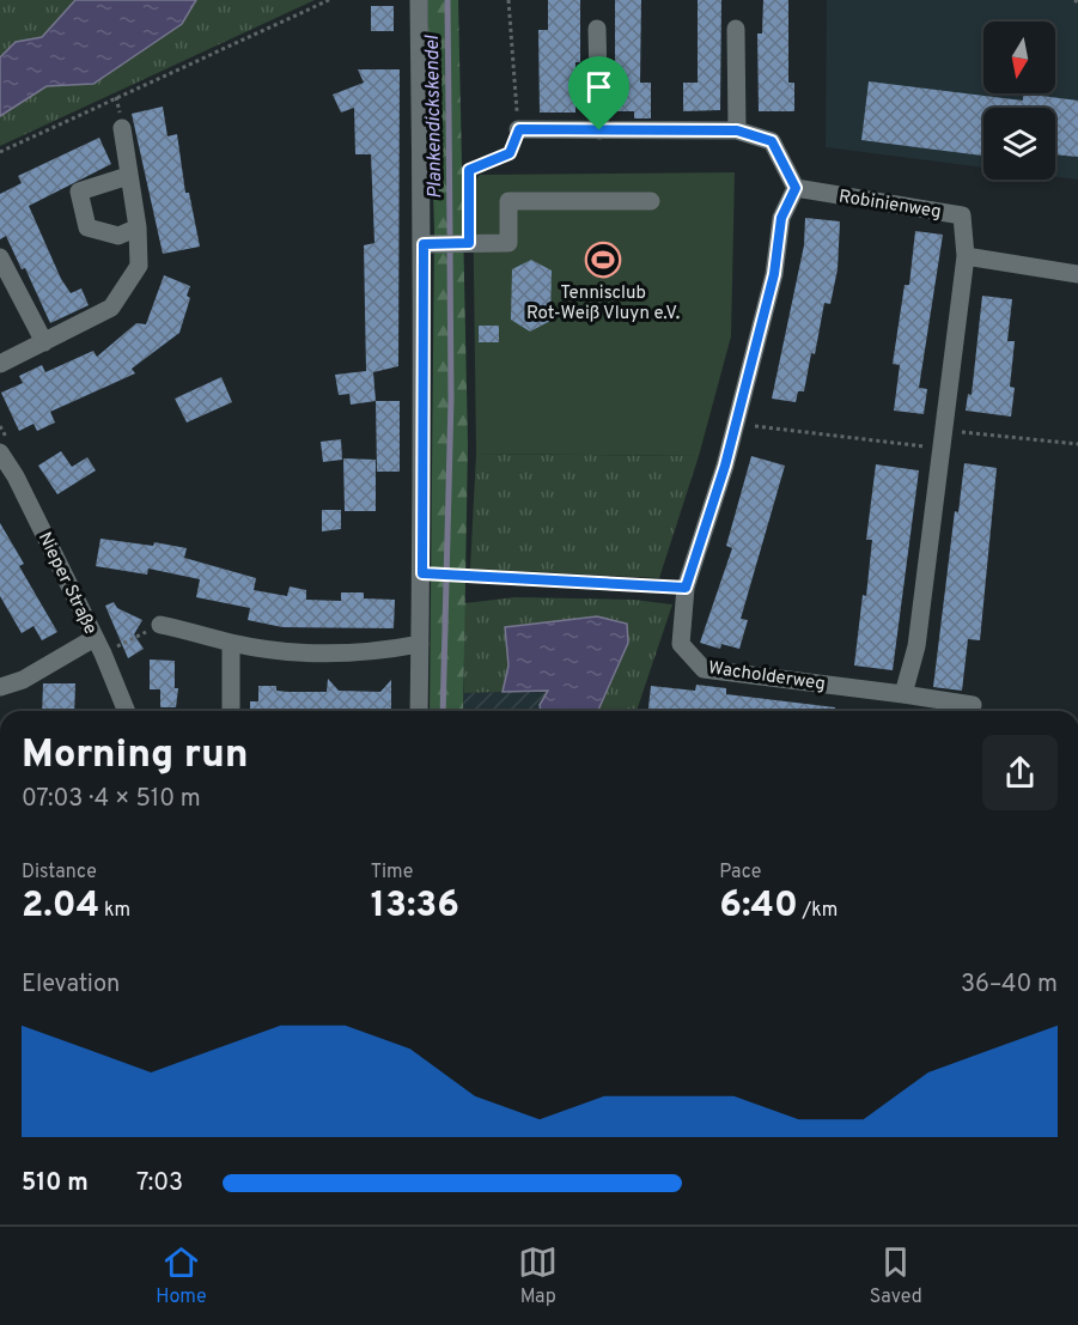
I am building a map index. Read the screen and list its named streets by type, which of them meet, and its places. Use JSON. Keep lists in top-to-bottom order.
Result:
{
  "streets": {
    "street": ["Robinienweg", "Nieper Straße", "Wacholderweg"]
  },
  "crossings": [
    ["Robinienweg", "Wacholderweg"]
  ],
  "water": ["Plankendickskendel"],
  "places": {
    "sports": ["Tennisclub Rot-Weiß Vluyn e.V."]
  },
  "north": "bottom",
  "page": {
    "heading": ["Morning run", "07:03 · 4 × 510 m"],
    "stats": [
      ["Distance", "2.04 km"],
      ["Time", "13:36"],
      ["Pace", "6:40 /km"]
    ],
    "chart": ["Elevation", "36–40 m"],
    "list": [
      {
        "name": "510 m",
        "note": "7:03"
      }
    ],
    "tabs": ["Home", "Map", "Saved"]
  }
}
